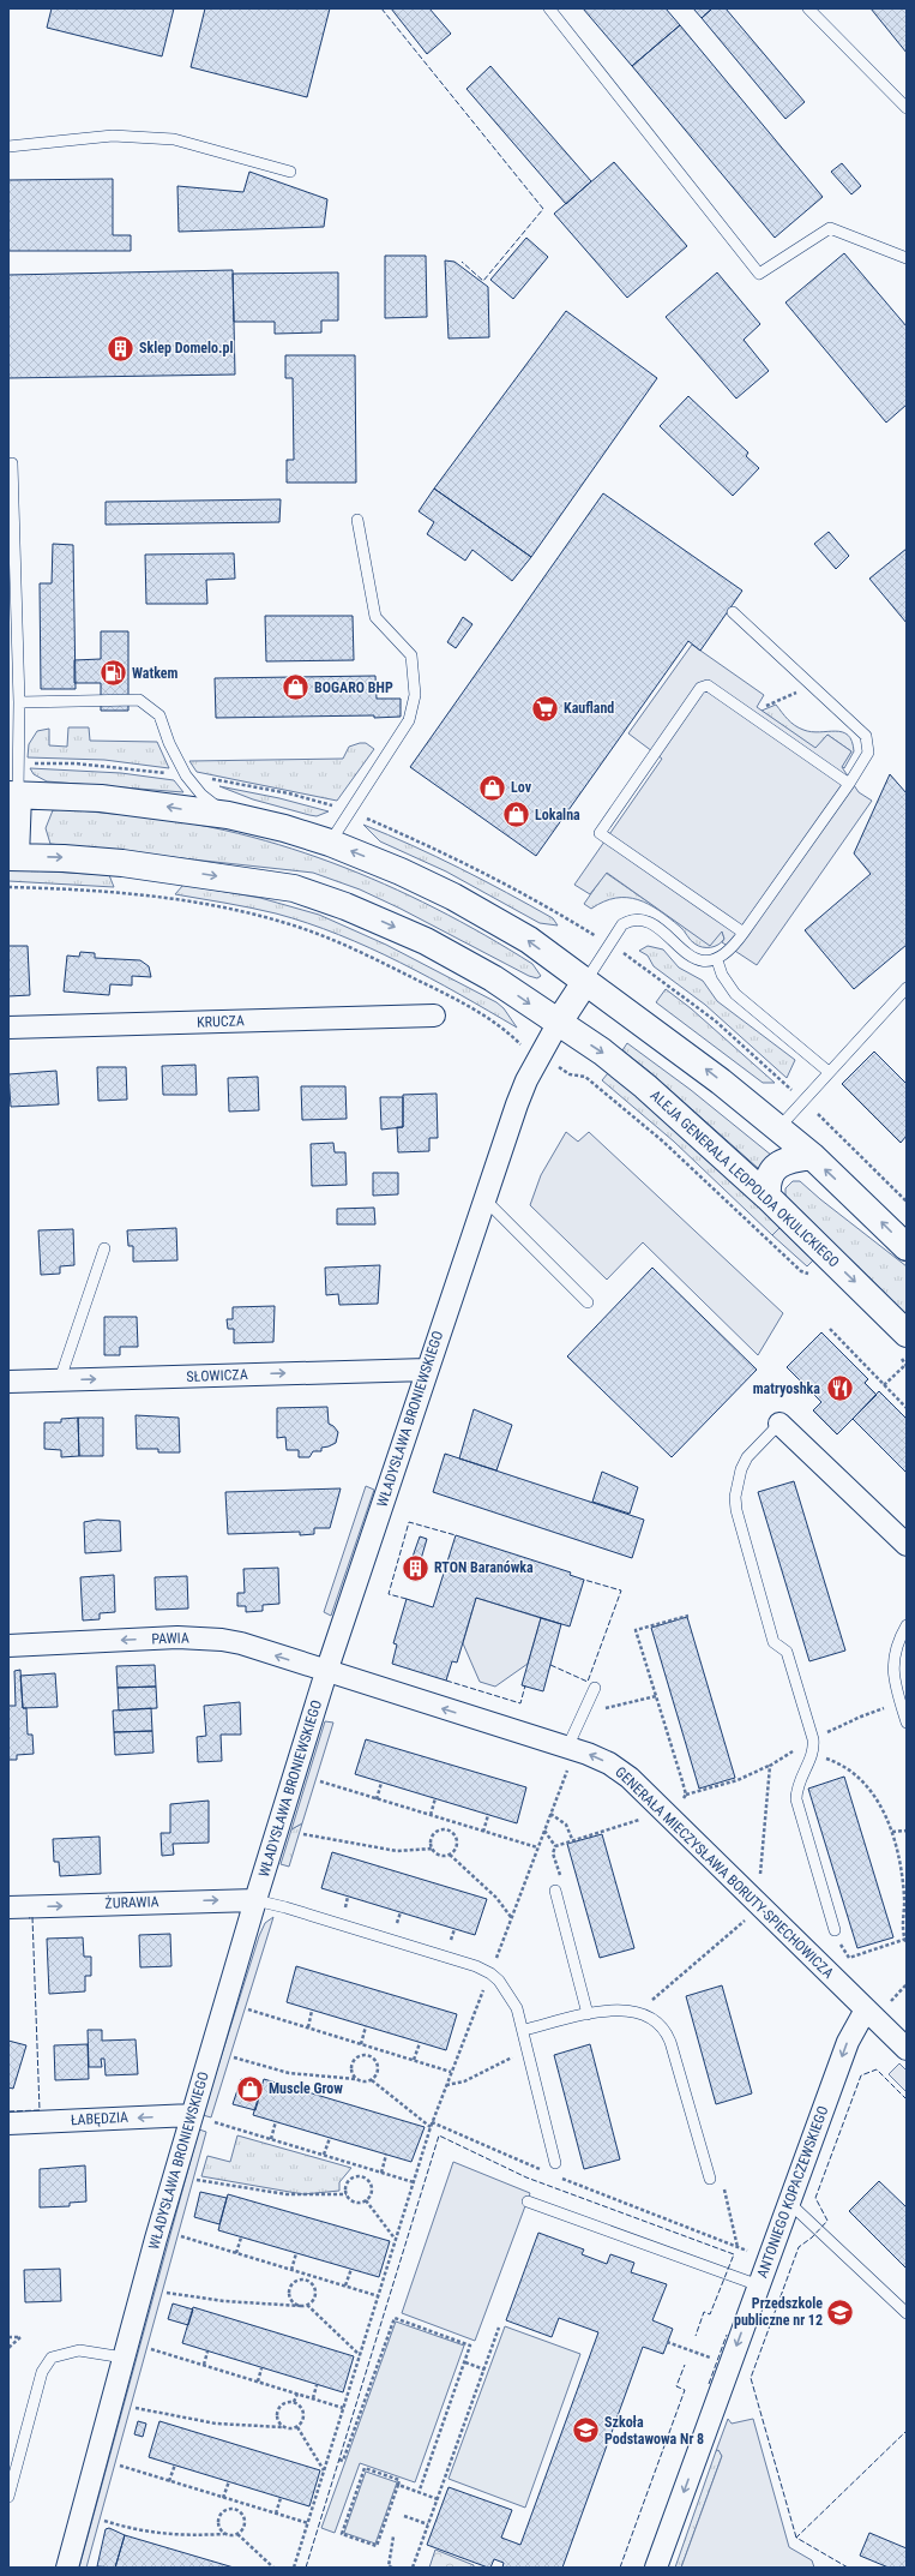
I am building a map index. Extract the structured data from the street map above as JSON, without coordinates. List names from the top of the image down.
{
  "streets": {
    "main road": ["ALEJA GENERAŁA LEOPOLDA OKULICKIEGO"],
    "street": [
      "KRUCZA",
      "SŁOWICZA",
      "WŁADYSŁAWA BRONIEWSKIEGO",
      "PAWIA",
      "GENERAŁA MIECZYSŁAWA BORUTY-SPIECHOWICZA",
      "ŻURAWIA",
      "ŁABĘDZIA",
      "ANTONIEGO KOPACZEWSKIEGO"
    ]
  },
  "crossings": [
    ["ALEJA GENERAŁA LEOPOLDA OKULICKIEGO", "WŁADYSŁAWA BRONIEWSKIEGO"],
    ["SŁOWICZA", "WŁADYSŁAWA BRONIEWSKIEGO"],
    ["WŁADYSŁAWA BRONIEWSKIEGO", "PAWIA"],
    ["WŁADYSŁAWA BRONIEWSKIEGO", "GENERAŁA MIECZYSŁAWA BORUTY-SPIECHOWICZA"],
    ["WŁADYSŁAWA BRONIEWSKIEGO", "ŻURAWIA"],
    ["WŁADYSŁAWA BRONIEWSKIEGO", "ŁABĘDZIA"],
    ["PAWIA", "GENERAŁA MIECZYSŁAWA BORUTY-SPIECHOWICZA"],
    ["GENERAŁA MIECZYSŁAWA BORUTY-SPIECHOWICZA", "ANTONIEGO KOPACZEWSKIEGO"]
  ],
  "one_way": [
    "SŁOWICZA",
    "PAWIA",
    "GENERAŁA MIECZYSŁAWA BORUTY-SPIECHOWICZA",
    "ŻURAWIA",
    "ŁABĘDZIA",
    "ANTONIEGO KOPACZEWSKIEGO"
  ],
  "places": {
    "building": ["Sklep Domelo.pl", "RTON Baranówka"],
    "fuel station": ["Watkem"],
    "shop": [
      "BOGARO BHP",
      "Lov",
      "Lokalna",
      "Muscle Grow"
    ],
    "supermarket": ["Kaufland"],
    "restaurant": ["matryoshka"],
    "school or university": ["Przedszkole publiczne nr 12", "Szkoła Podstawowa Nr 8"]
  }
}
